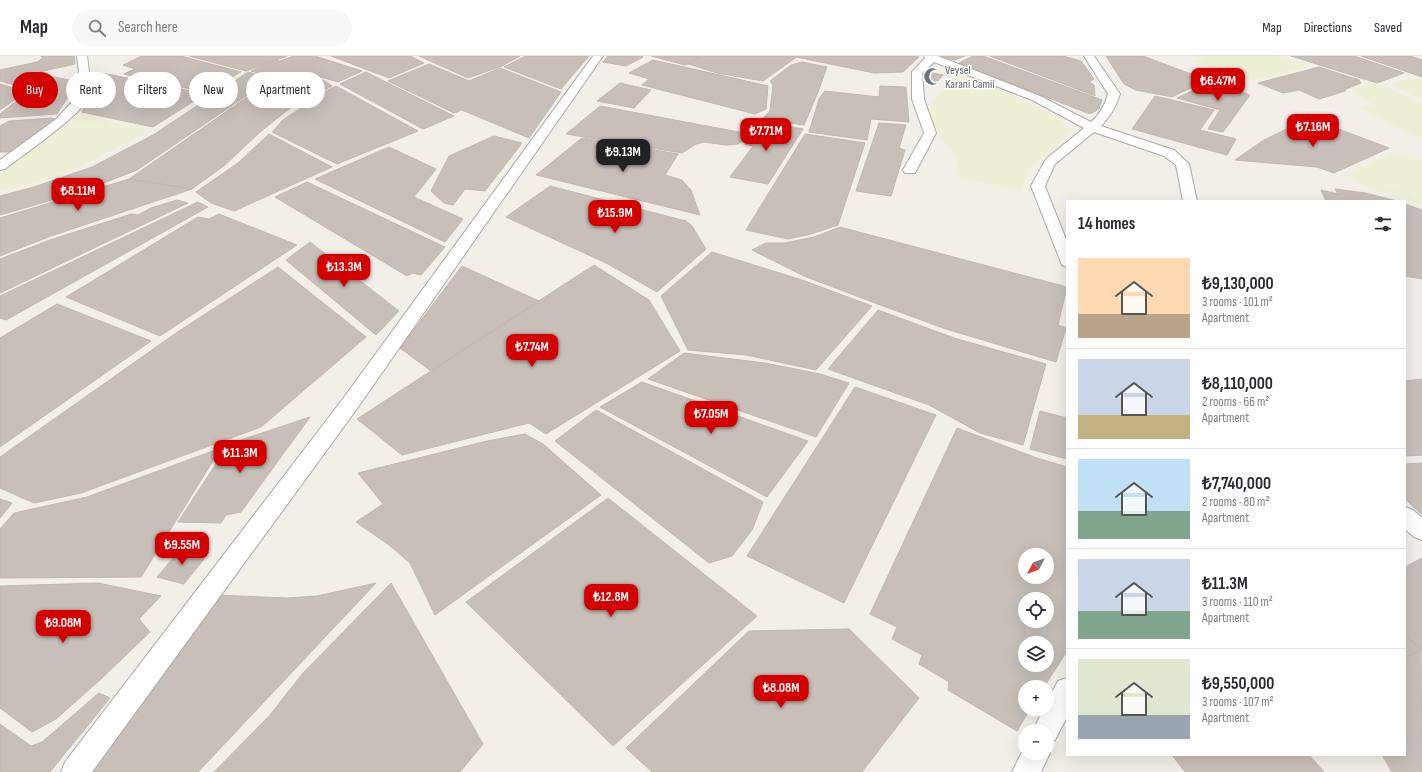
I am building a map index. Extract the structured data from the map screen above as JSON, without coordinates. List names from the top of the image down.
{
  "places": {
    "mosque": ["Veysel Karani Camii"]
  },
  "north": "bottom left",
  "page": {
    "header": "Map",
    "search": "Search here",
    "nav": ["Map", "Directions", "Saved"],
    "price": [
      "₺6.47M",
      "₺7.16M",
      "₺7.71M",
      "₺9.13M",
      "₺8.11M",
      "₺15.9M",
      "₺13.3M",
      "₺7.74M",
      "₺7.05M",
      "₺11.3M",
      "₺9.55M",
      "₺12.8M",
      "₺9.08M",
      "₺8.08M"
    ],
    "chip": [
      "Buy",
      "Rent",
      "Filters",
      "New",
      "Apartment"
    ],
    "heading": "14 homes",
    "list": [
      {
        "name": "₺9,130,000",
        "note": "3 rooms · 101 m² · Apartment"
      },
      {
        "name": "₺8,110,000",
        "note": "2 rooms · 66 m² · Apartment"
      },
      {
        "name": "₺7,740,000",
        "note": "2 rooms · 80 m² · Apartment"
      },
      {
        "name": "₺11.3M",
        "note": "3 rooms · 110 m² · Apartment"
      },
      {
        "name": "₺9,550,000",
        "note": "3 rooms · 107 m² · Apartment"
      }
    ],
    "map_buttons": ["+", "−"]
  }
}
